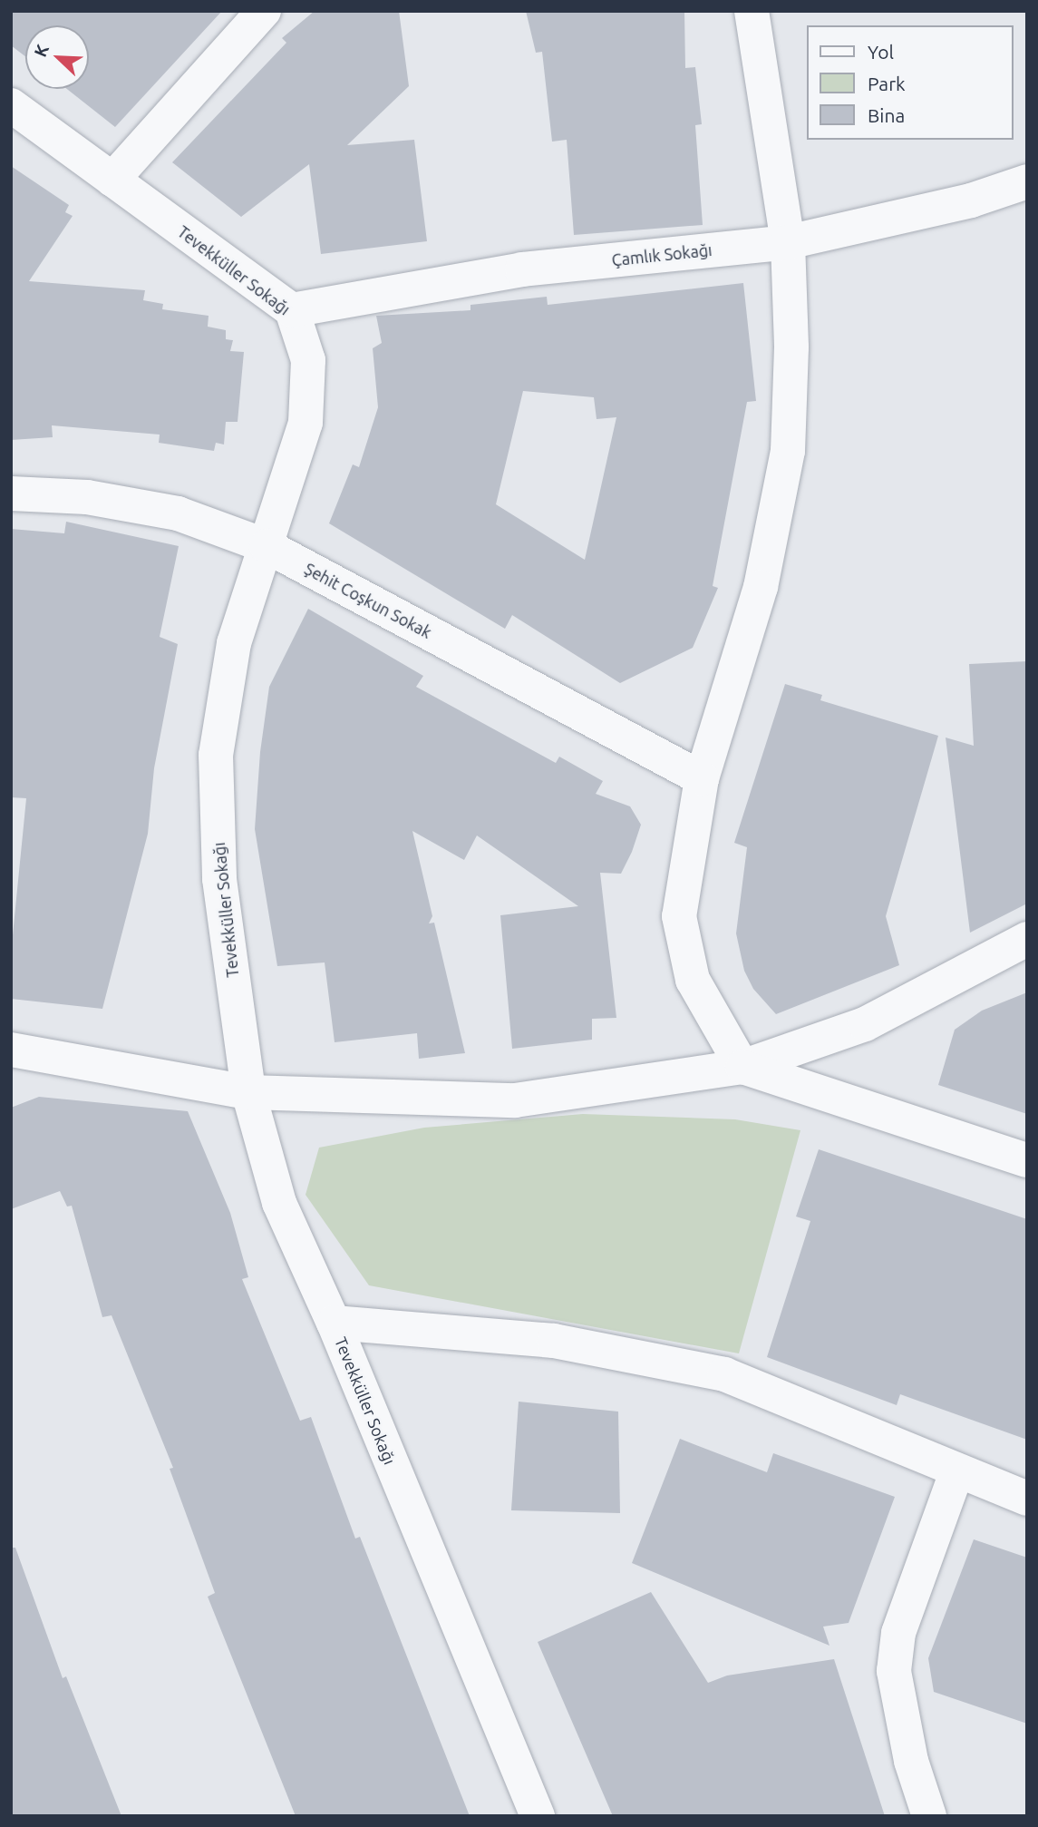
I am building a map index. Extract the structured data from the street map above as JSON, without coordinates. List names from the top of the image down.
{
  "streets": {
    "street": ["Çamlık Sokağı", "Tevekküller Sokağı", "Şehit Coşkun Sokak"]
  },
  "crossings": [
    ["Çamlık Sokağı", "Tevekküller Sokağı"],
    ["Tevekküller Sokağı", "Şehit Coşkun Sokak"]
  ],
  "legend": ["Yol", "Park", "Bina"],
  "north": "top left"
}
